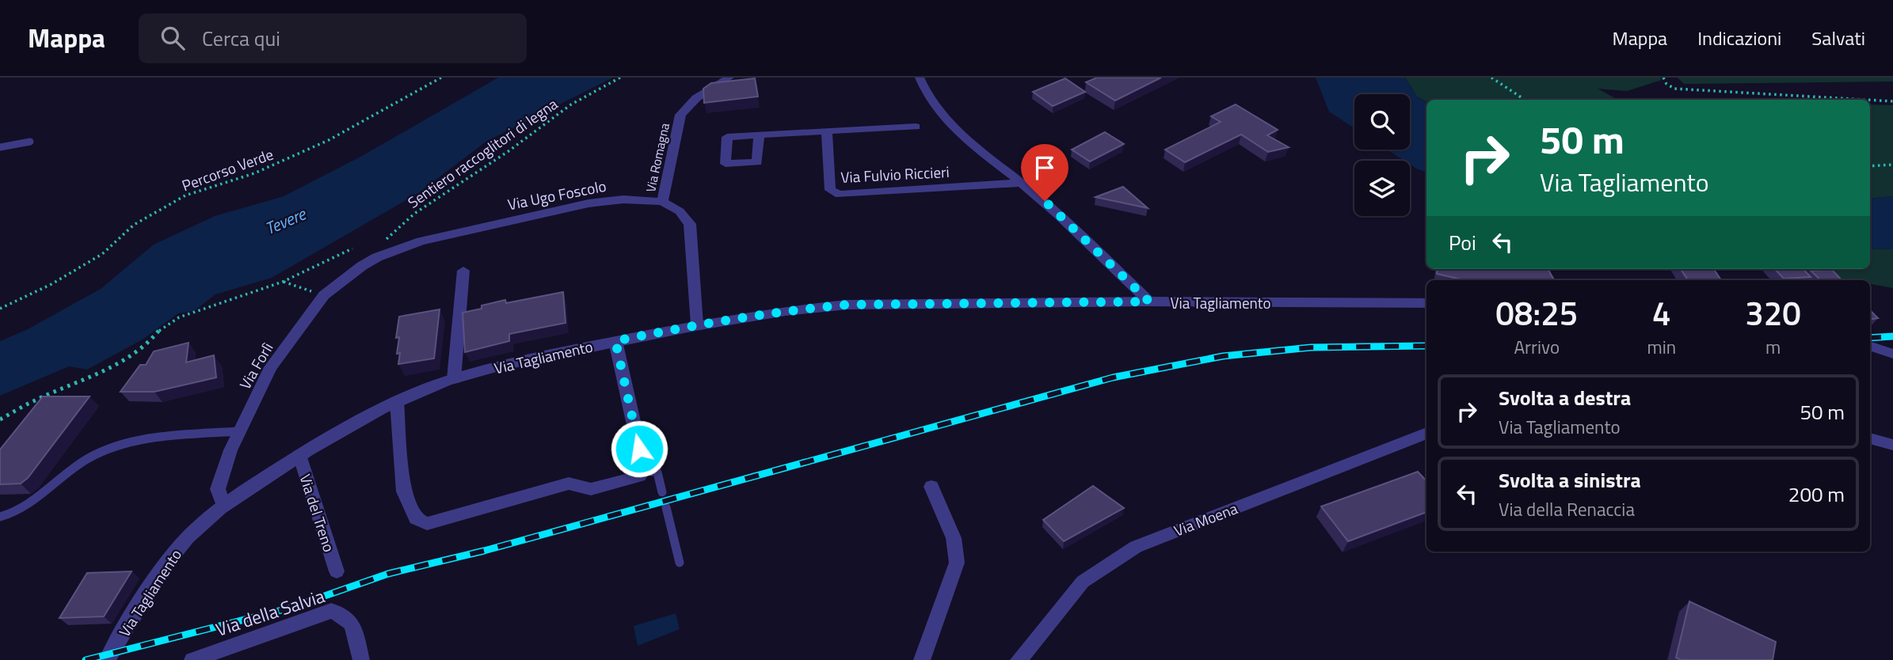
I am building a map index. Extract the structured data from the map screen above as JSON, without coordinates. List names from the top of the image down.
{
  "streets": {
    "street": [
      "Via Romagna",
      "Via Fulvio Riccieri",
      "Via Ugo Foscolo",
      "Via Tagliamento",
      "Via Forlì",
      "Via del Treno",
      "Via Moena",
      "Via della Salvia"
    ],
    "path": ["Sentiero raccoglitori di legna", "Percorso Verde"]
  },
  "crossings": [
    ["Via Romagna", "Via Ugo Foscolo"],
    ["Via Ugo Foscolo", "Via Forlì"],
    ["Via Tagliamento", "Via Forlì"],
    ["Via Tagliamento", "Via del Treno"]
  ],
  "water": ["Tevere"],
  "page": {
    "header": "Mappa",
    "search": "Cerca qui",
    "nav": ["Mappa", "Indicazioni", "Salvati"],
    "turn": ["50 m", "Via Tagliamento"],
    "then": "Poi",
    "eta": [
      "08:25",
      "Arrivo",
      "4",
      "min",
      "320",
      "m"
    ],
    "list": [
      {
        "name": "Svolta a destra",
        "note": "Via Tagliamento",
        "value": "50 m"
      },
      {
        "name": "Svolta a sinistra",
        "note": "Via della Renaccia",
        "value": "200 m"
      }
    ]
  }
}
